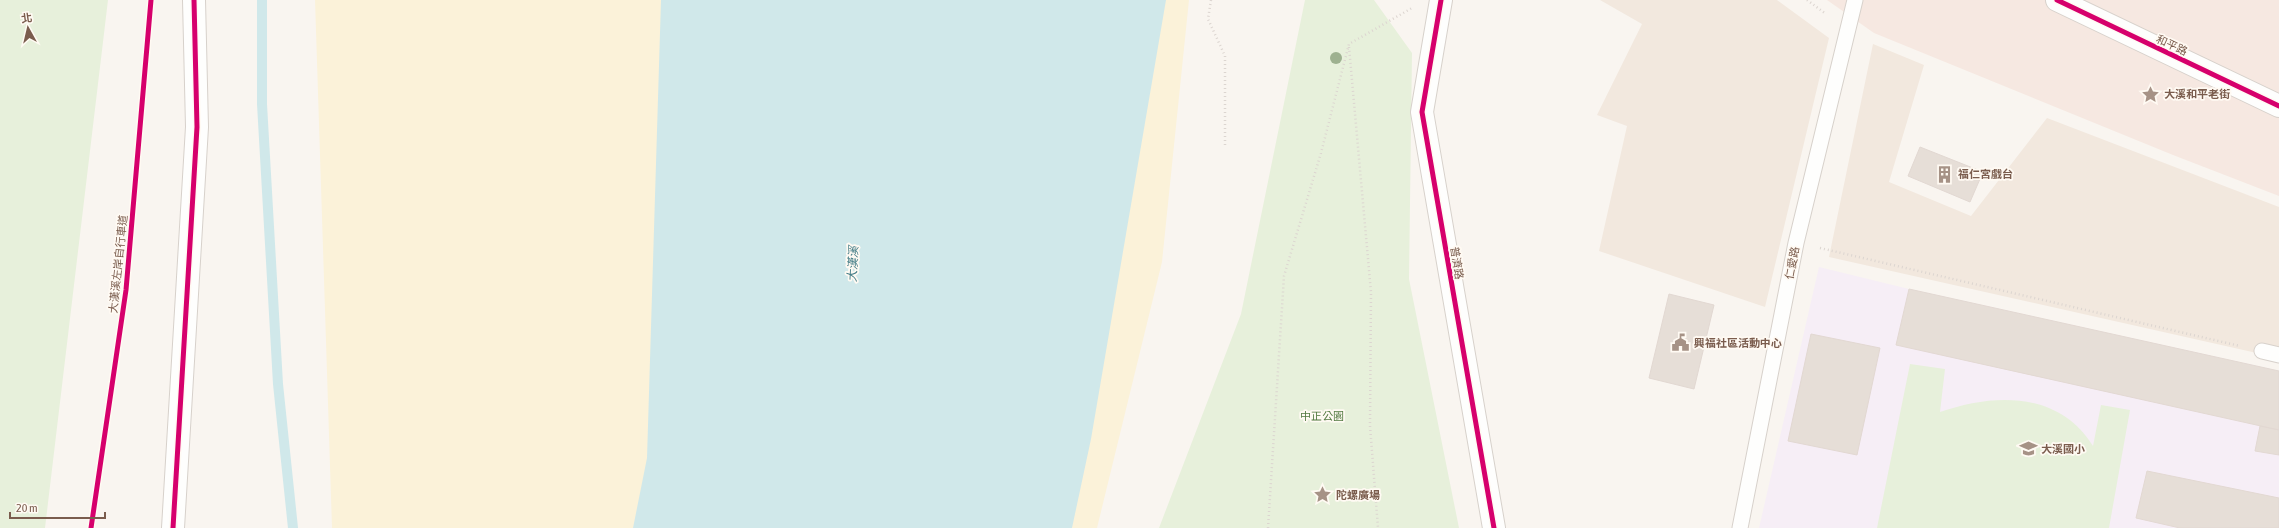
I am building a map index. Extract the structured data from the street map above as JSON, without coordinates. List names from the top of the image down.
{
  "streets": {
    "street": ["和平路", "普濟路"],
    "lane": ["仁愛路"],
    "cycle path": ["大漢溪左岸自行車道"]
  },
  "water": ["大漢溪"],
  "parks": ["中正公園"],
  "places": {
    "place": ["大溪和平老街", "陀螺廣場"],
    "building": ["福仁宮戲台"],
    "public building": ["興福社區活動中心"],
    "school or university": ["大溪國小"]
  },
  "scale_bar": "20 m",
  "north": "top"
}
